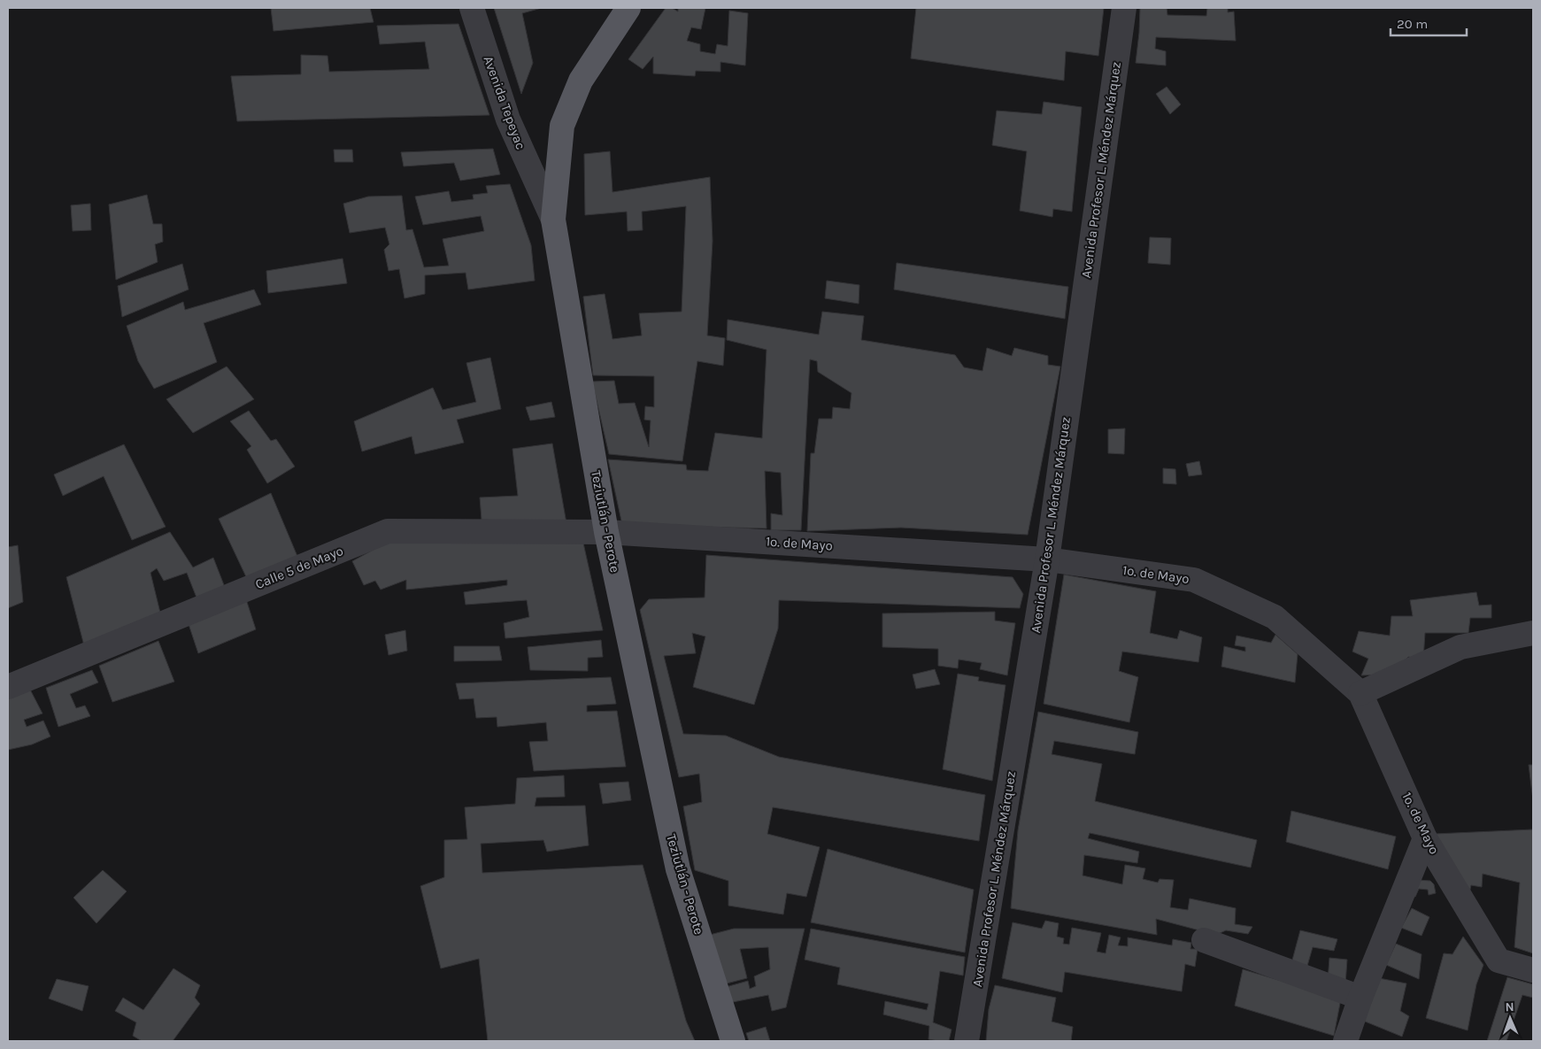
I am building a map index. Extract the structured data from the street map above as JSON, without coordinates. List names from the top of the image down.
{
  "streets": {
    "main road": ["Teziutlán - Perote"],
    "street": [
      "Avenida Tepeyac",
      "Avenida Profesor L. Méndez Márquez",
      "1o. de Mayo",
      "Calle 5 de Mayo"
    ]
  },
  "crossings": [
    ["Avenida Tepeyac", "Teziutlán - Perote"],
    ["Avenida Profesor L. Méndez Márquez", "1o. de Mayo"],
    ["Teziutlán - Perote", "1o. de Mayo"],
    ["Teziutlán - Perote", "Calle 5 de Mayo"],
    ["1o. de Mayo", "Calle 5 de Mayo"]
  ],
  "scale_bar": "20 m",
  "north": "top"
}
